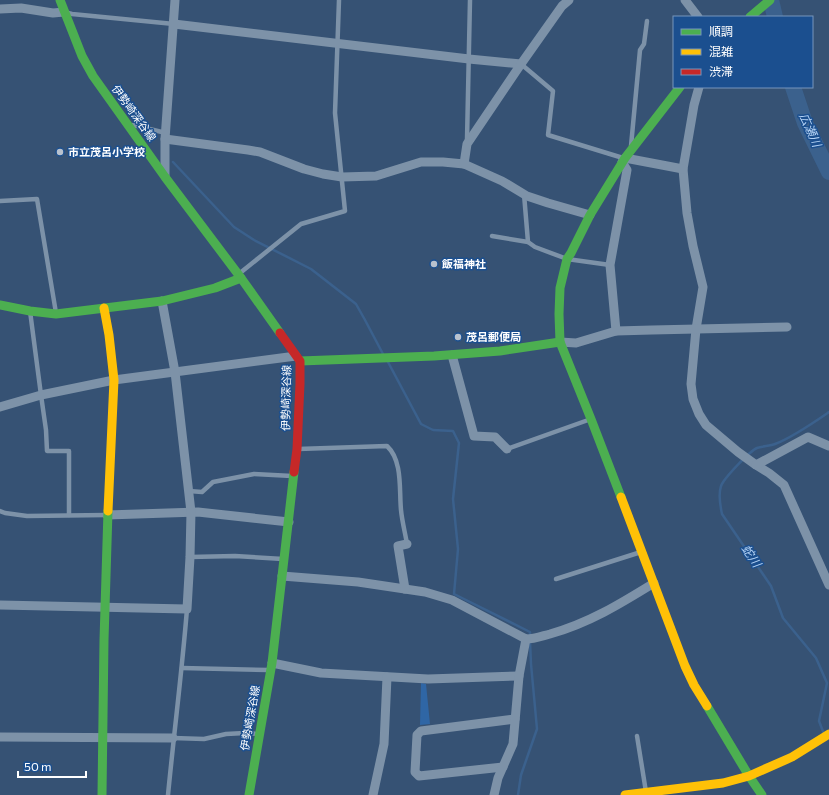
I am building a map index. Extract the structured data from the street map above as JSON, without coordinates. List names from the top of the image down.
{
  "streets": {
    "street": ["伊勢崎深谷線"]
  },
  "water": ["広瀬川", "蛇川"],
  "places": ["市立茂呂小学校", "飯福神社", "茂呂郵便局"],
  "legend": ["順調", "混雑", "渋滞"],
  "scale_bar": "50 m"
}
